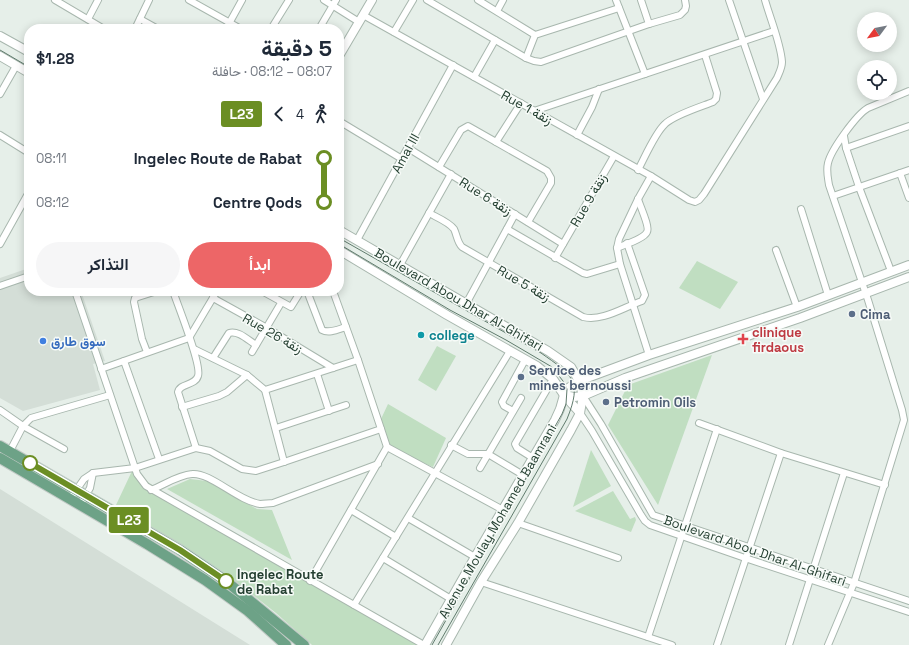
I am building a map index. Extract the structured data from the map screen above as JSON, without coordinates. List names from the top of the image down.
{
  "streets": {
    "street": [
      "Rue 1 زنقة",
      "Amal III",
      "Rue 6 زنقة",
      "Rue 9 زنقة",
      "Rue 5 زنقة",
      "Boulevard Abou Dhar Al-Ghifari",
      "Rue 26 زنقة",
      "Avenue Moulay Mohamed Baamrani"
    ]
  },
  "crossings": [
    ["Rue 1 زنقة", "Amal III"],
    ["Rue 1 زنقة", "Rue 9 زنقة"],
    ["Amal III", "Rue 6 زنقة"],
    ["Amal III", "Boulevard Abou Dhar Al-Ghifari"],
    ["Rue 6 زنقة", "Rue 9 زنقة"],
    ["Boulevard Abou Dhar Al-Ghifari", "Avenue Moulay Mohamed Baamrani"]
  ],
  "places": {
    "other": [
      "Cima",
      "college",
      "سوق طارق",
      "Service des mines bernoussi",
      "Petromin Oils",
      "Ingelec Route de Rabat"
    ],
    "health": ["clinique firdaous"]
  },
  "lines": ["bus line L23"],
  "north": "bottom left",
  "page": {
    "on_map": "L23",
    "heading": ["5 دقيقة", "08:07 – 08:12 · حافلة", "$1.28"],
    "legs": ["4", "L23"],
    "list": [
      {
        "name": "Ingelec Route de Rabat",
        "value": "08:11"
      },
      {
        "name": "Centre Qods",
        "value": "08:12"
      }
    ],
    "buttons": ["ابدأ", "التذاكر"]
  }
}
